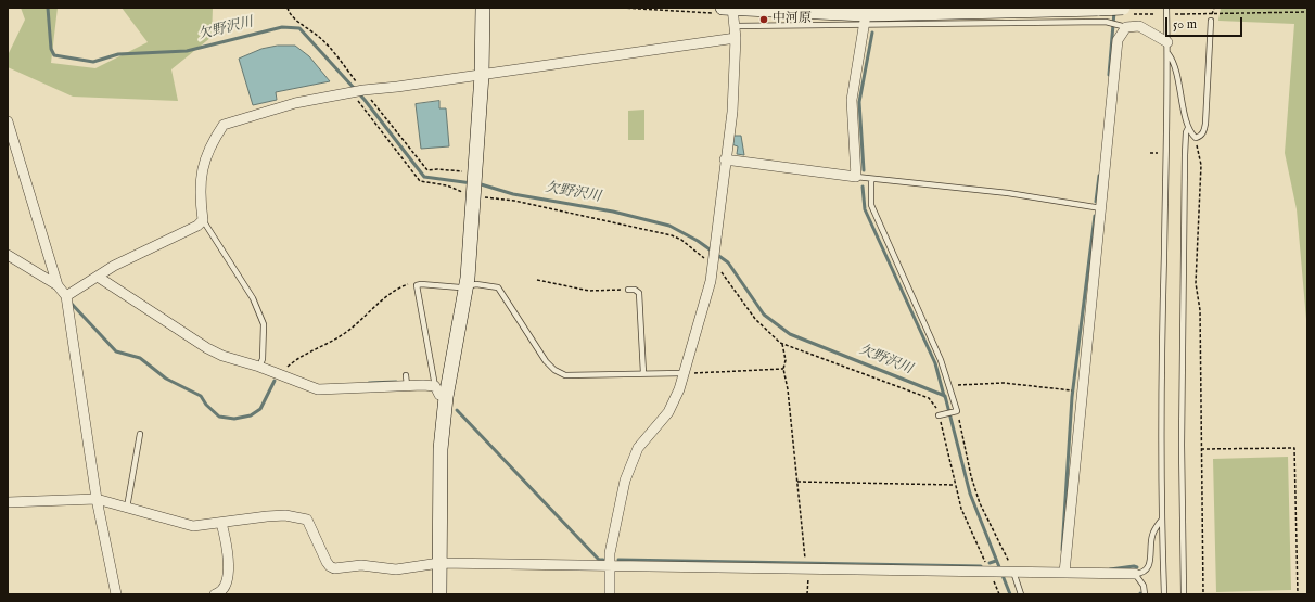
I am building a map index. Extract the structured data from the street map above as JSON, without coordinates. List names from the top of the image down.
{
  "water": ["欠野沢川"],
  "places": ["中河原"],
  "scale_bar": "50 m"
}
